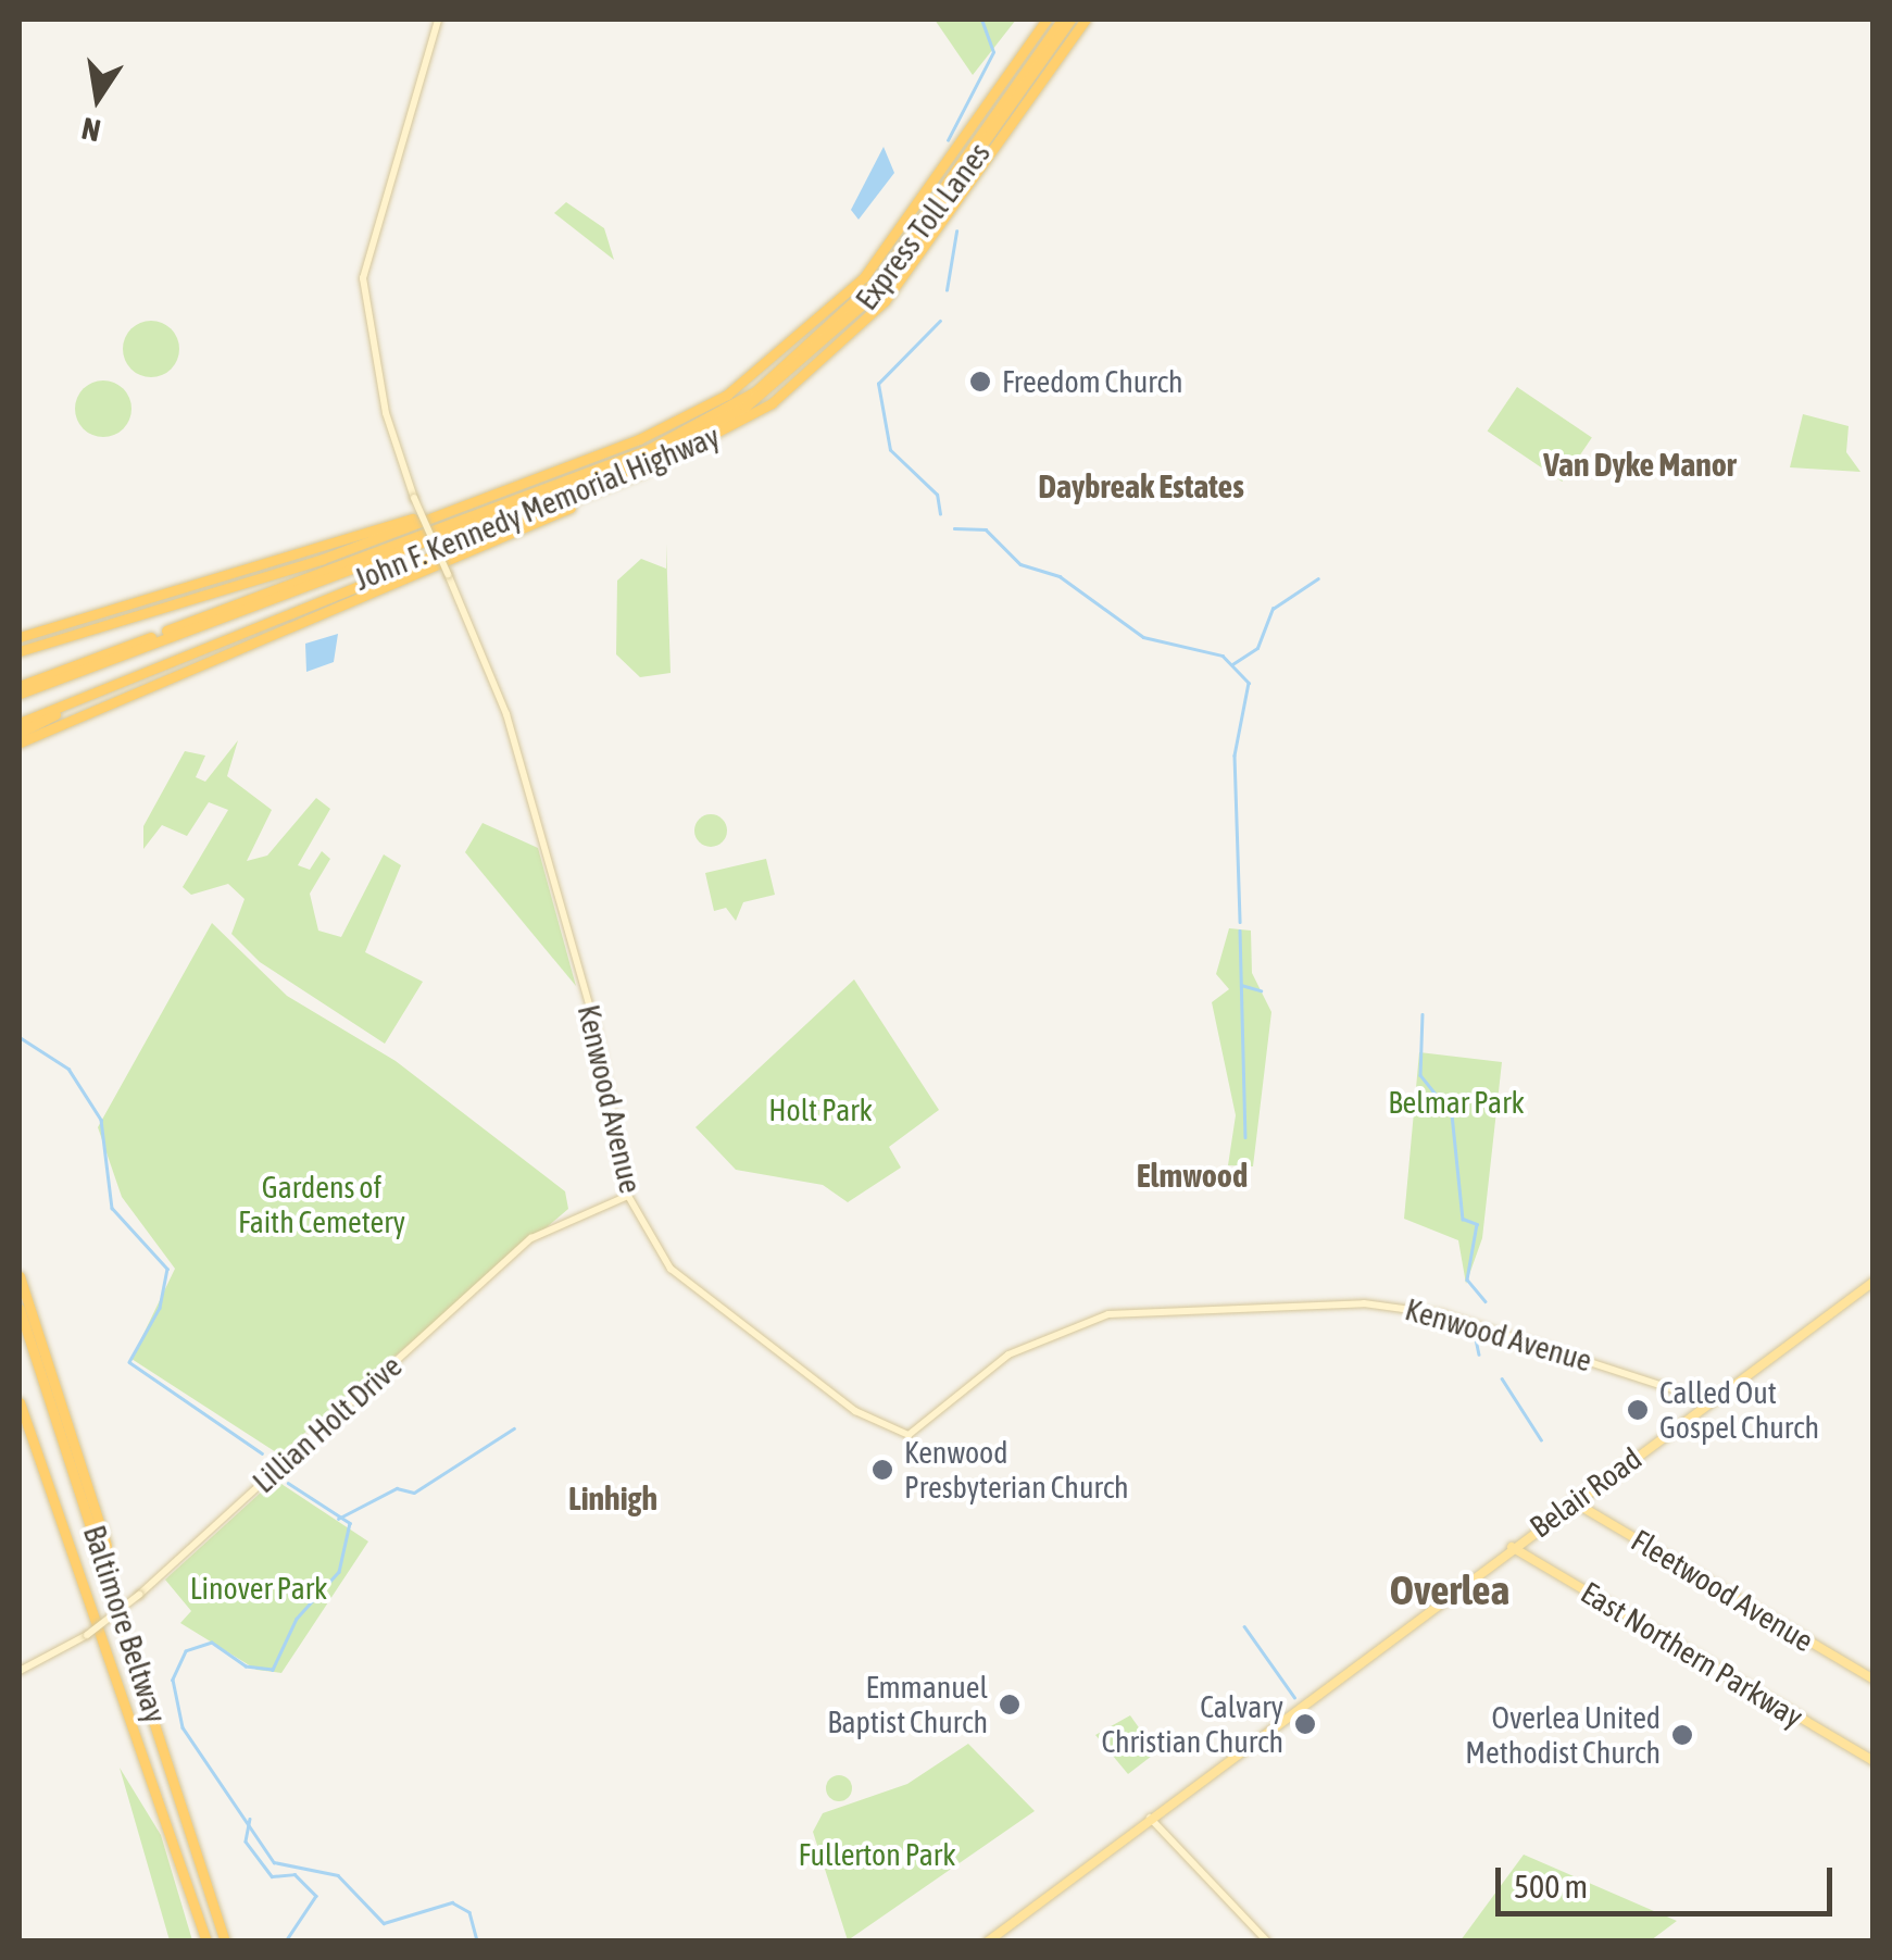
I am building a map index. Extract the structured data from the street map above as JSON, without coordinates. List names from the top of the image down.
{
  "streets": {
    "highway": ["Express Toll Lanes", "John F. Kennedy Memorial Highway", "Baltimore Beltway"],
    "main road": [
      "Kenwood Avenue",
      "Lillian Holt Drive",
      "Belair Road",
      "Fleetwood Avenue",
      "East Northern Parkway"
    ]
  },
  "crossings": [
    ["Kenwood Avenue", "Lillian Holt Drive"],
    ["Kenwood Avenue", "Belair Road"],
    ["Belair Road", "Fleetwood Avenue"],
    ["Belair Road", "East Northern Parkway"]
  ],
  "districts": [
    "Van Dyke Manor",
    "Daybreak Estates",
    "Elmwood",
    "Linhigh",
    "Overlea"
  ],
  "parks": [
    "Belmar Park",
    "Holt Park",
    "Gardens of Faith Cemetery",
    "Linover Park",
    "Fullerton Park"
  ],
  "places": [
    "Freedom Church",
    "Called Out Gospel Church",
    "Kenwood Presbyterian Church",
    "Emmanuel Baptist Church",
    "Calvary Christian Church",
    "Overlea United Methodist Church"
  ],
  "scale_bar": "500 m",
  "north": "bottom"
}
